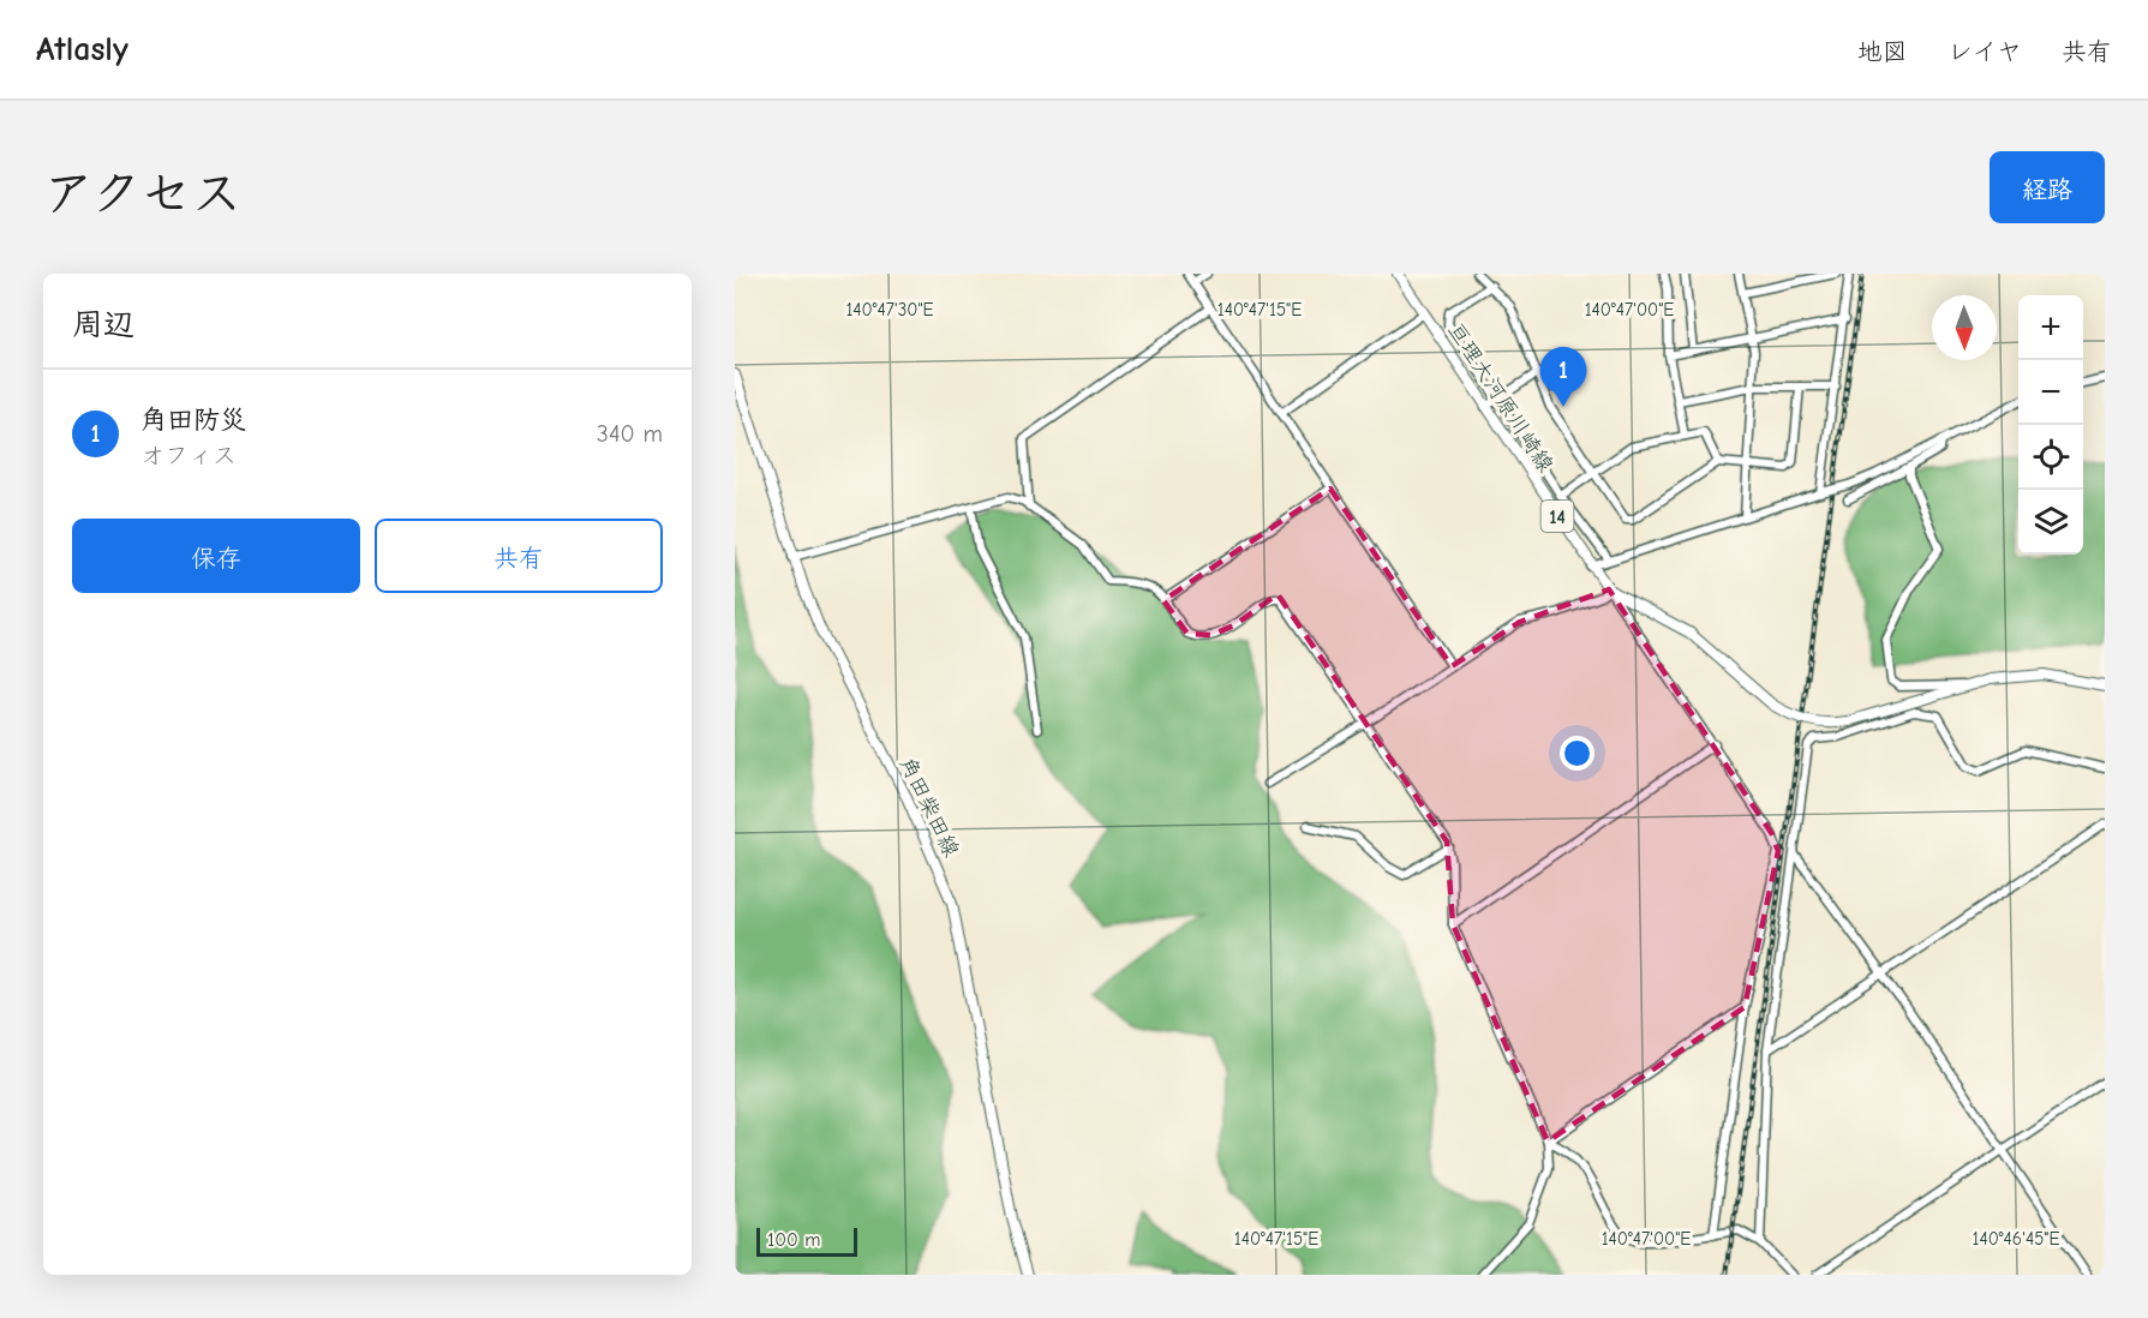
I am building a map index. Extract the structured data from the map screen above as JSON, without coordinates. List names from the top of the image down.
{
  "streets": {
    "main road": ["亘理大河原川崎線", "14", "角田柴田線"]
  },
  "scale_bar": "100 m",
  "north": "bottom",
  "page": {
    "header": "Atlasly",
    "nav": ["地図", "レイヤ", "共有"],
    "title": "アクセス",
    "buttons": [
      "経路",
      ["保存", "共有"]
    ],
    "heading": "周辺",
    "map_buttons": ["+", "−"],
    "pins": "1",
    "list": [
      {
        "mark": "1",
        "name": "角田防災",
        "note": "オフィス",
        "value": "340 m"
      }
    ],
    "scale": "100 m"
  },
  "coordinates": [
    "140°47'30\"E",
    "140°47'15\"E",
    "140°47'00\"E",
    "140°46'45\"E"
  ]
}
